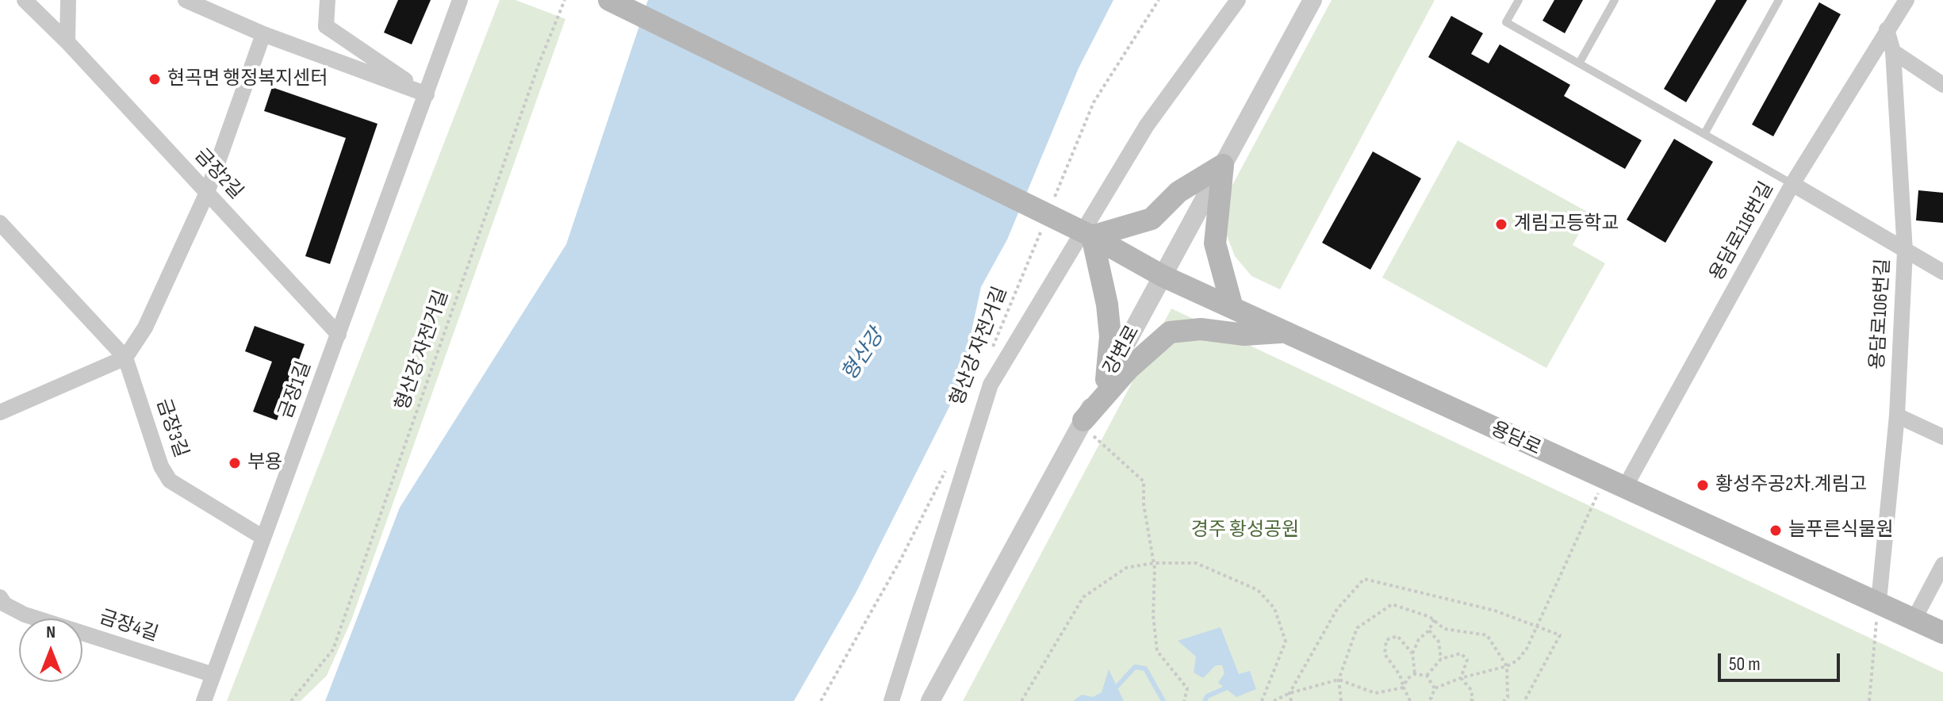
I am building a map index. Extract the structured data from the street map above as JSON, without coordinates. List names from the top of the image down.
{
  "streets": {
    "main road": ["용담로"],
    "street": [
      "금장2길",
      "용담로116번길",
      "용담로106번길",
      "강변로",
      "금장1길",
      "금장3길",
      "금장4길"
    ],
    "path": ["형산강 자전거길"]
  },
  "crossings": [
    ["금장2길", "금장1길"],
    ["용담로116번길", "용담로106번길"],
    ["용담로116번길", "용담로"],
    ["용담로106번길", "용담로"],
    ["강변로", "용담로"],
    ["금장1길", "금장3길"],
    ["금장1길", "금장4길"]
  ],
  "water": ["형산강"],
  "parks": ["경주 황성공원"],
  "places": [
    "현곡면 행정복지센터",
    "계림고등학교",
    "부용",
    "황성주공2차.계림고",
    "늘푸른식물원"
  ],
  "scale_bar": "50 m",
  "north": "top"
}
